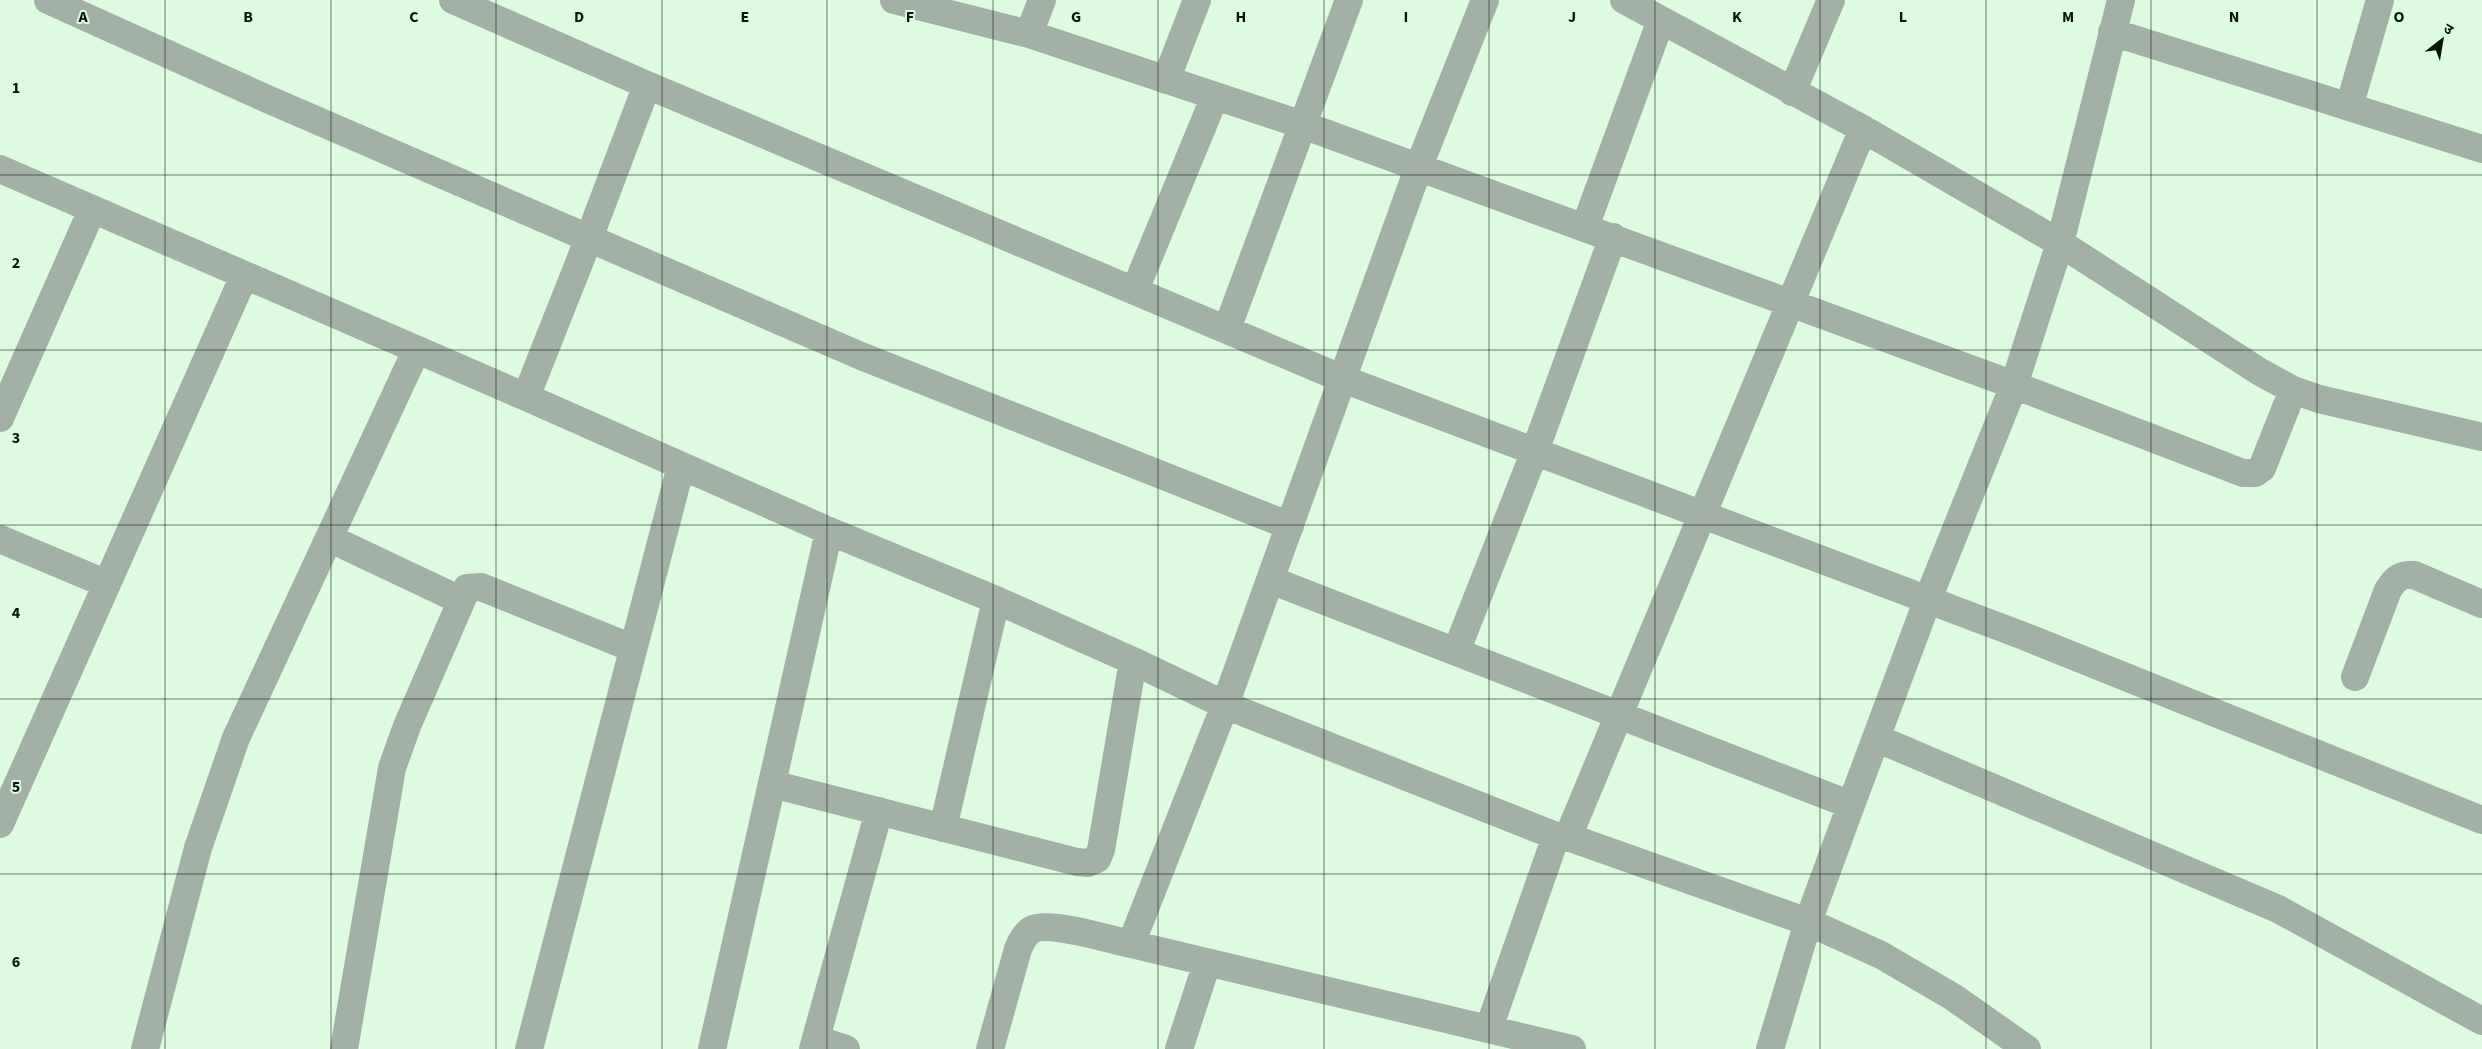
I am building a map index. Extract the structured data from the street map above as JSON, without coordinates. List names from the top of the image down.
{
  "north": "top right",
  "grid": {
    "columns": [
      "A",
      "B",
      "C",
      "D",
      "E",
      "F",
      "G",
      "H",
      "I",
      "J",
      "K",
      "L",
      "M",
      "N",
      "O"
    ],
    "rows": [
      "1",
      "2",
      "3",
      "4",
      "5",
      "6"
    ]
  }
}
